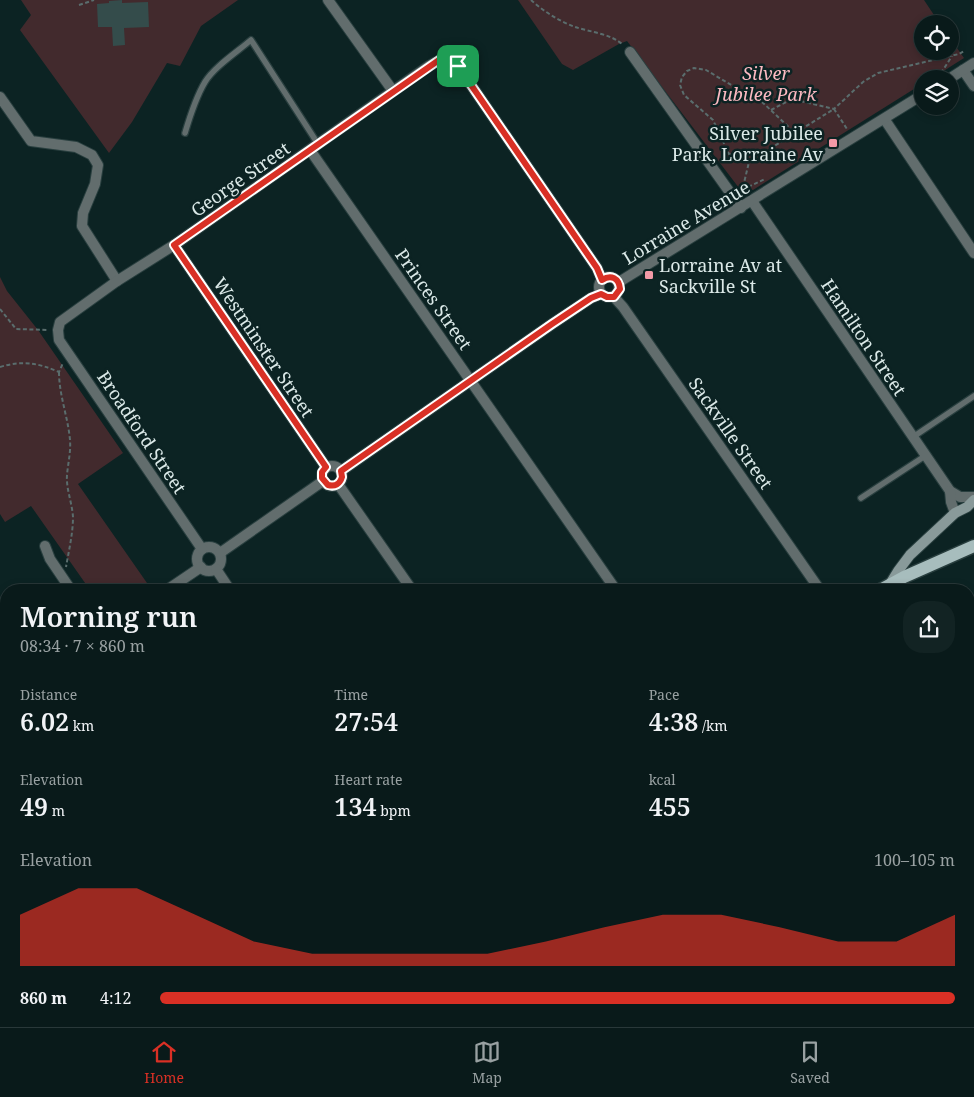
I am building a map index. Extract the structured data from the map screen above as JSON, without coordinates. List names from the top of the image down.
{
  "streets": {
    "street": [
      "George Street",
      "Lorraine Avenue",
      "Princes Street",
      "Hamilton Street",
      "Westminster Street",
      "Broadford Street",
      "Sackville Street"
    ]
  },
  "crossings": [
    ["George Street", "Lorraine Avenue"],
    ["George Street", "Princes Street"],
    ["George Street", "Westminster Street"],
    ["George Street", "Broadford Street"],
    ["George Street", "Sackville Street"],
    ["Lorraine Avenue", "Hamilton Street"],
    ["Lorraine Avenue", "Sackville Street"]
  ],
  "parks": ["Silver Jubilee Park"],
  "places": {
    "transit": ["Silver Jubilee Park, Lorraine Av", "Lorraine Av at Sackville St"]
  },
  "page": {
    "heading": ["Morning run", "08:34 · 7 × 860 m"],
    "stats": [
      ["Distance", "6.02 km"],
      ["Time", "27:54"],
      ["Pace", "4:38 /km"],
      ["Elevation", "49 m"],
      ["Heart rate", "134 bpm"],
      ["kcal", "455"]
    ],
    "chart": ["Elevation", "100–105 m"],
    "list": [
      {
        "name": "860 m",
        "note": "4:12"
      }
    ],
    "tabs": ["Home", "Map", "Saved"]
  }
}
